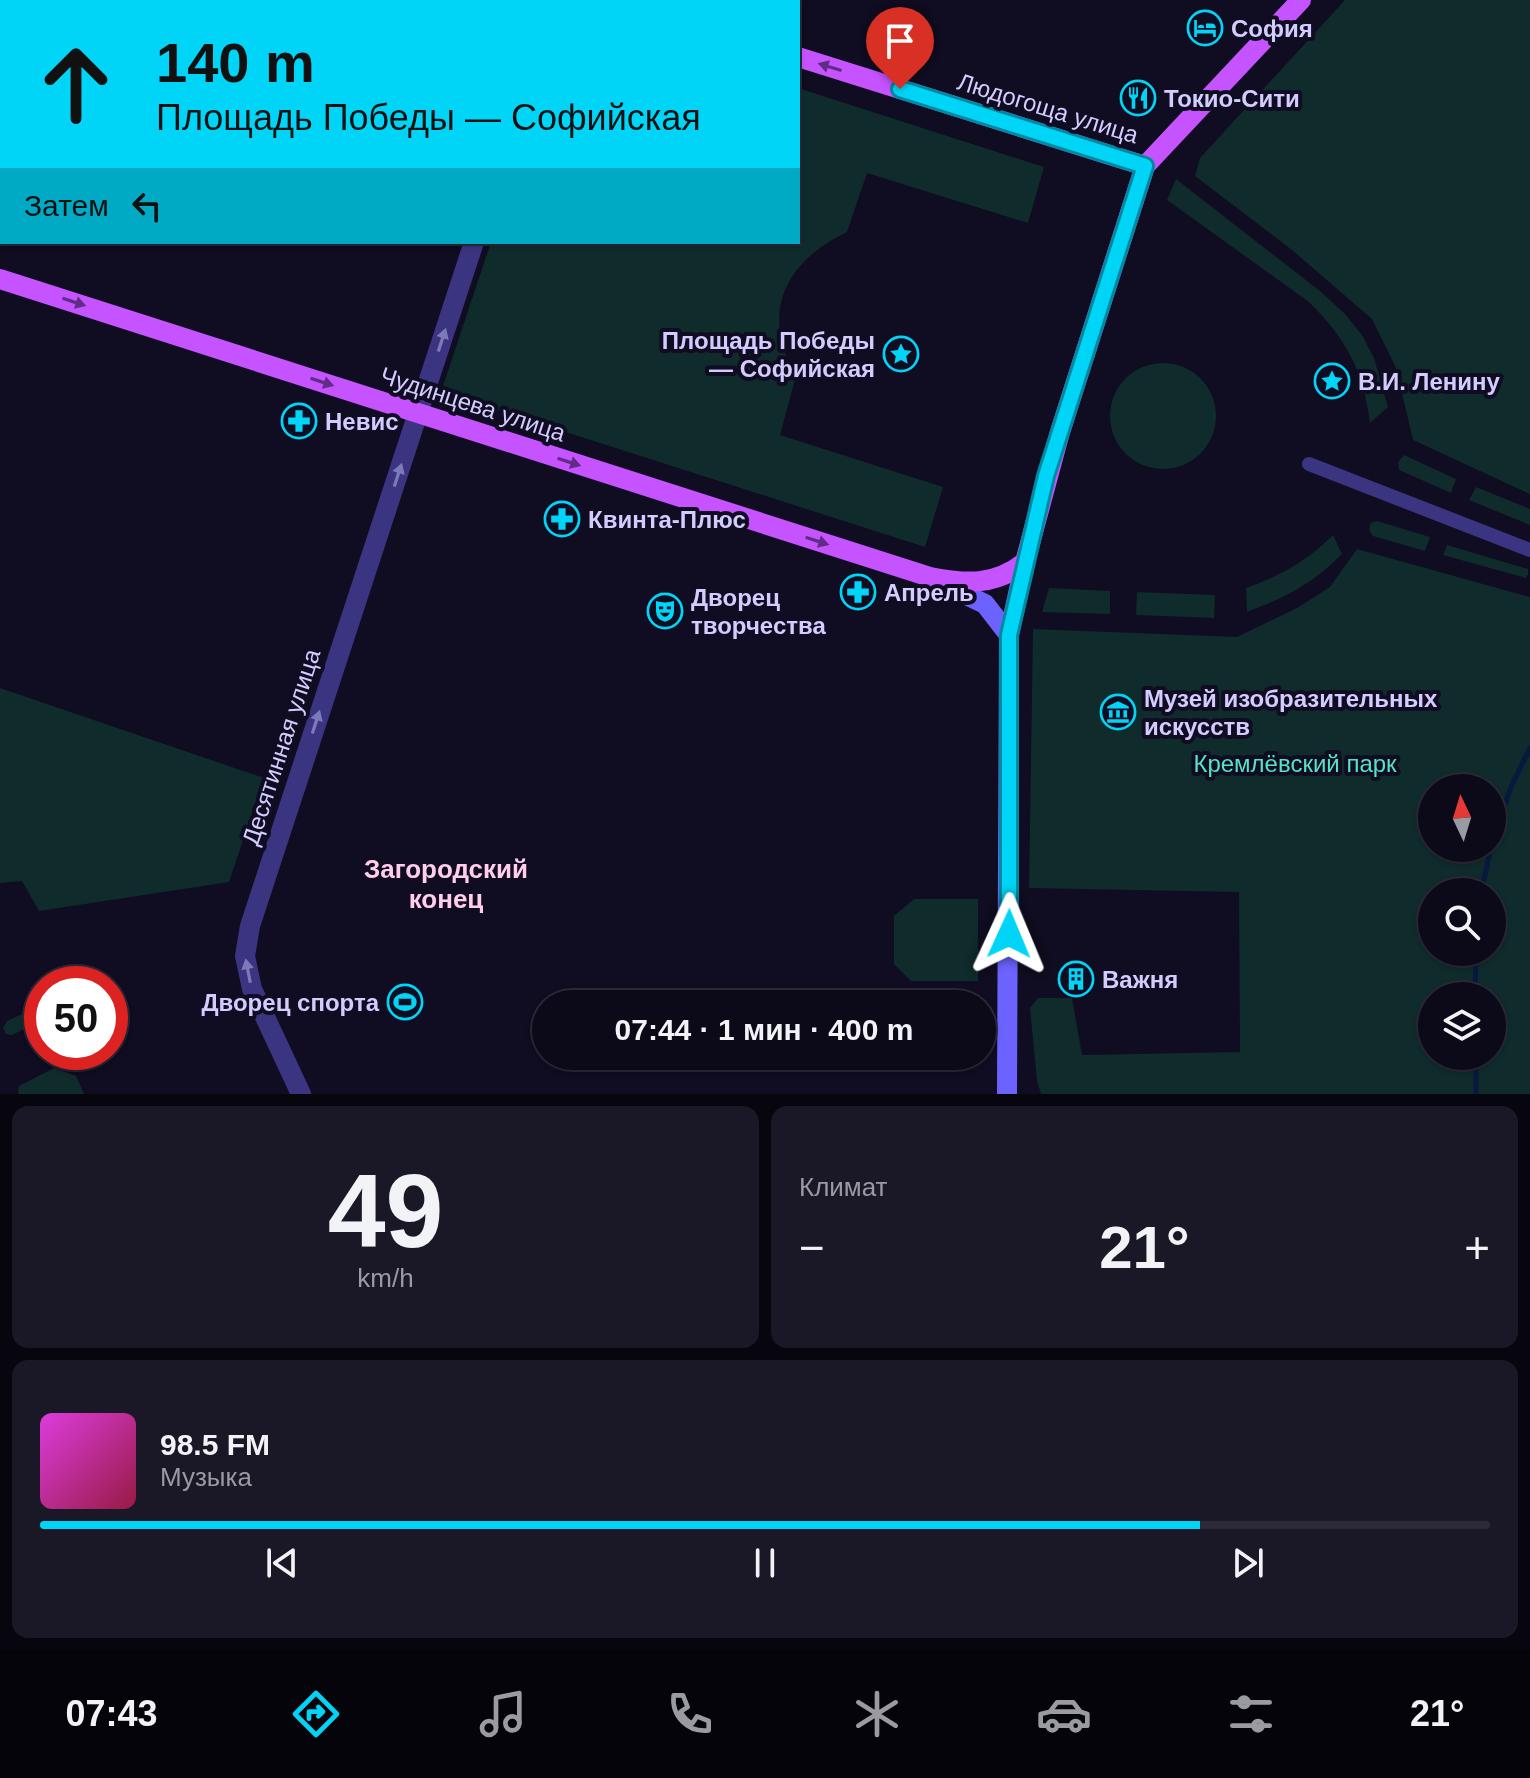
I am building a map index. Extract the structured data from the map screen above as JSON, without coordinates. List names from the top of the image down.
{
  "streets": {
    "main road": ["Людогоща улица", "Чудинцева улица"],
    "street": ["Десятинная улица"]
  },
  "crossings": [
    ["Чудинцева улица", "Десятинная улица"]
  ],
  "one_way": ["Людогоща улица", "Чудинцева улица", "Десятинная улица"],
  "districts": ["Загородский конец"],
  "parks": ["Кремлёвский парк"],
  "places": {
    "hotel": ["София"],
    "restaurant": ["Токио-Сити"],
    "place": ["Площадь Победы — Софийская", "В.И. Ленину"],
    "pharmacy": ["Невис", "Квинта-Плюс", "Апрель"],
    "theatre": ["Дворец творчества"],
    "museum": ["Музей изобразительных искусств"],
    "building": ["Важня"],
    "sports": ["Дворец спорта"]
  },
  "north": "top",
  "page": {
    "turn": ["140 m", "Площадь Победы — Софийская"],
    "then": "Затем",
    "limit": "50",
    "trip": "07:44 · 1 мин · 400 m",
    "tile": [
      ["49", "km/h"],
      "Климат"
    ],
    "heat": ["−", "21°", "+"],
    "song": ["98.5 FM", "Музыка"],
    "tabs": ["07:43", "21°"]
  }
}
